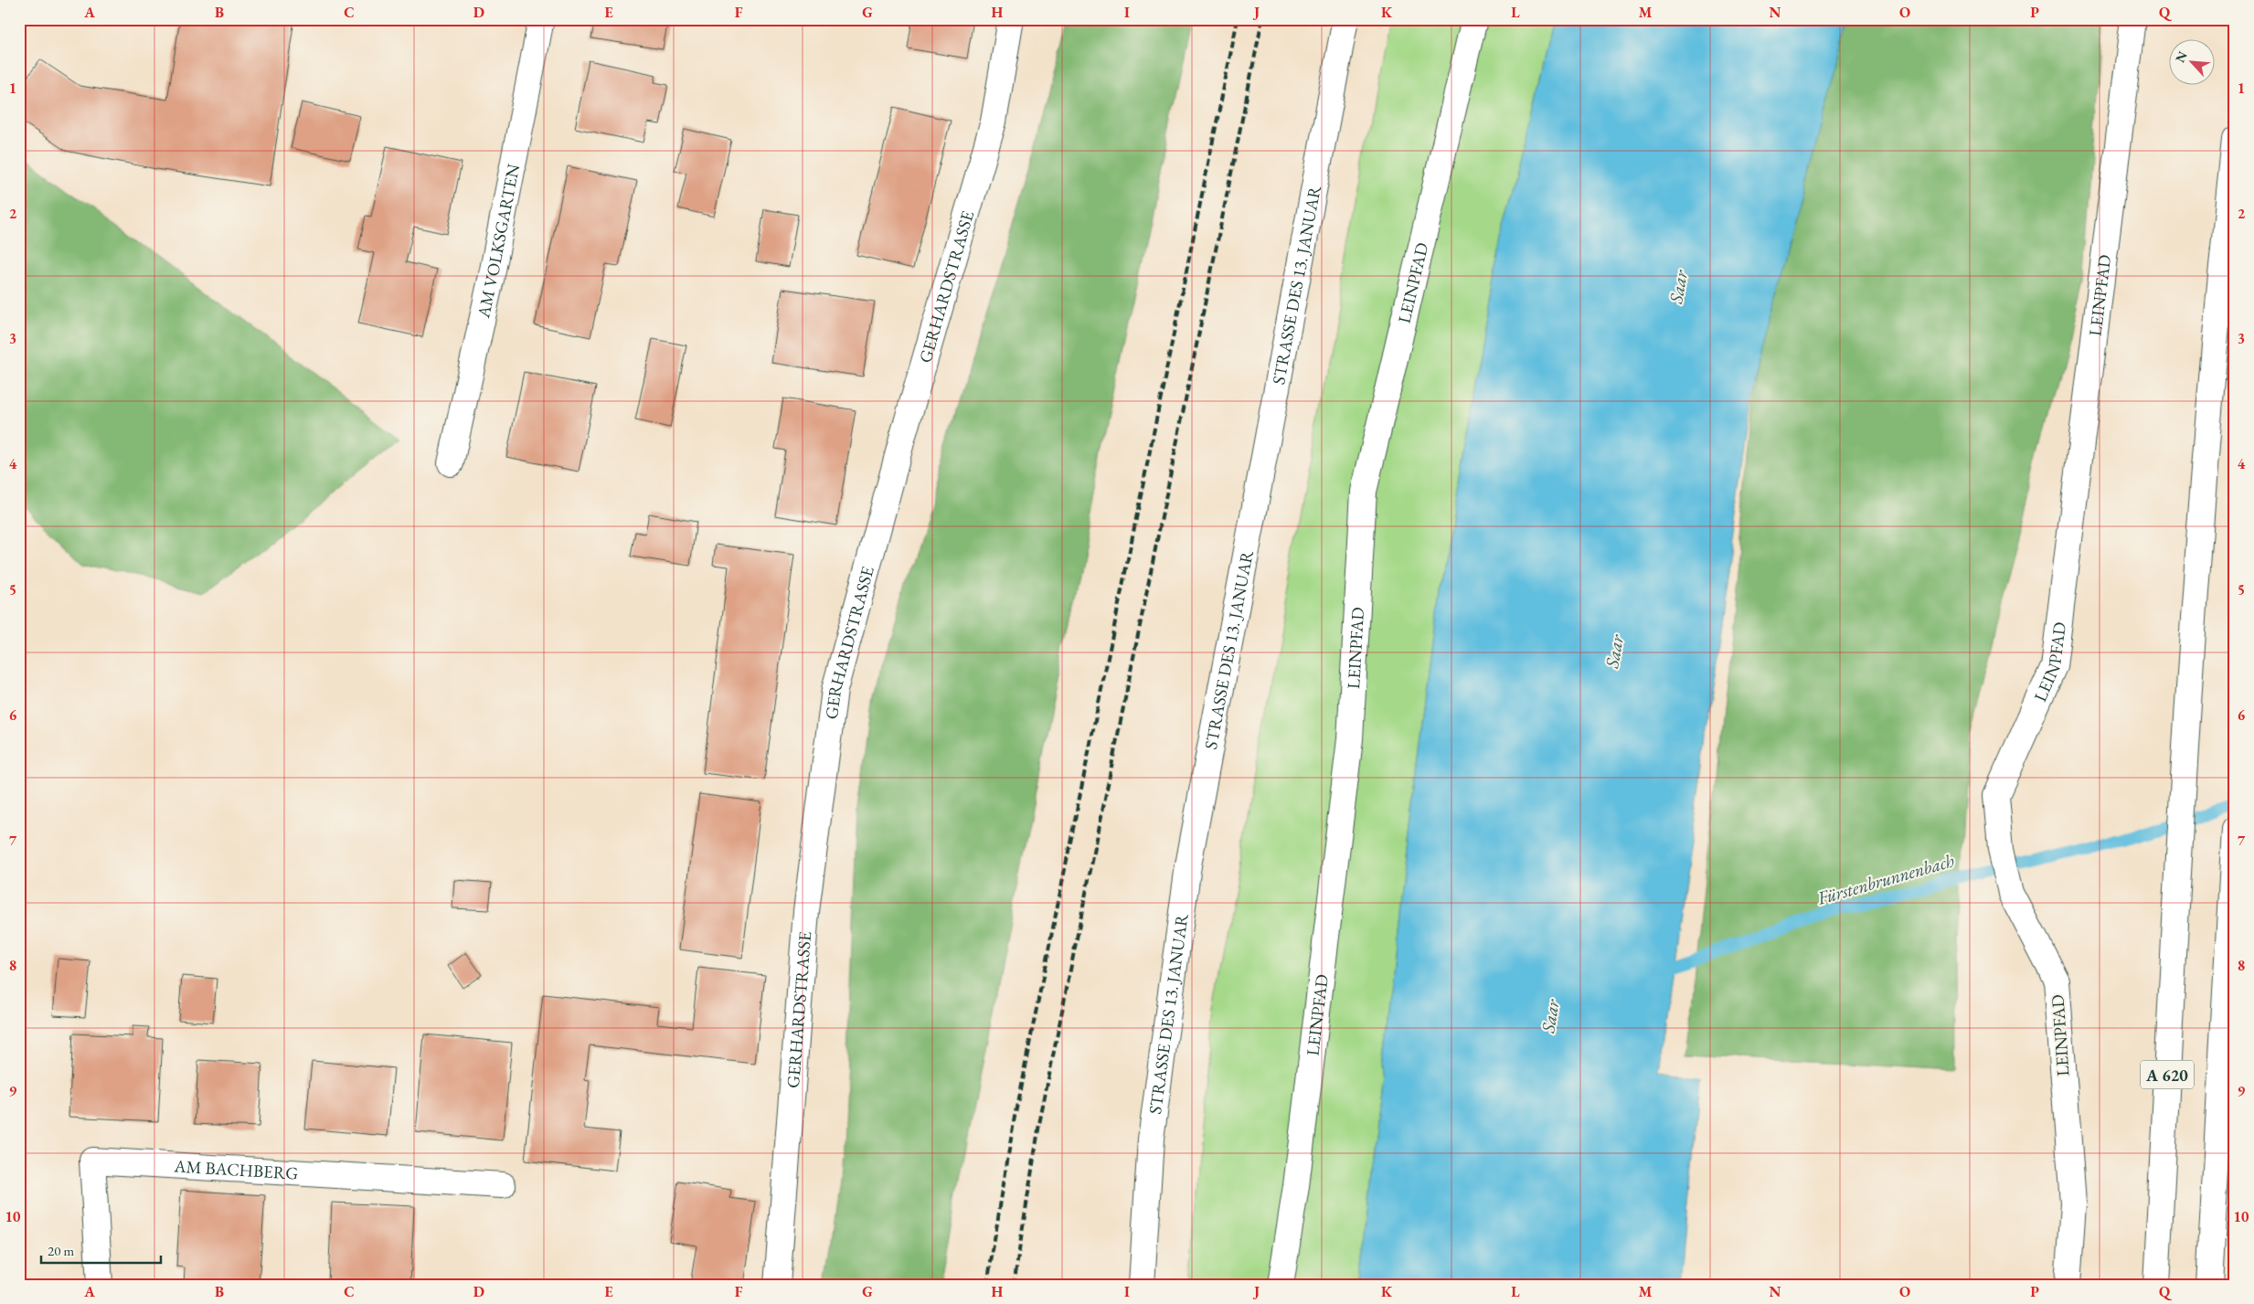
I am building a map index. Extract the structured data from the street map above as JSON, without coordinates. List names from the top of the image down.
{
  "streets": {
    "main road": [
      "AM VOLKSGARTEN",
      "LEINPFAD",
      "STRASSE DES 13. JANUAR",
      "GERHARDSTRASSE",
      "A 620",
      "AM BACHBERG"
    ]
  },
  "water": ["Saar", "Fürstenbrunnenbach"],
  "scale_bar": "20 m",
  "north": "top left",
  "grid": {
    "columns": [
      "A",
      "B",
      "C",
      "D",
      "E",
      "F",
      "G",
      "H",
      "I",
      "J",
      "K",
      "L",
      "M",
      "N",
      "O",
      "P",
      "Q"
    ],
    "rows": [
      "1",
      "2",
      "3",
      "4",
      "5",
      "6",
      "7",
      "8",
      "9",
      "10"
    ]
  }
}
